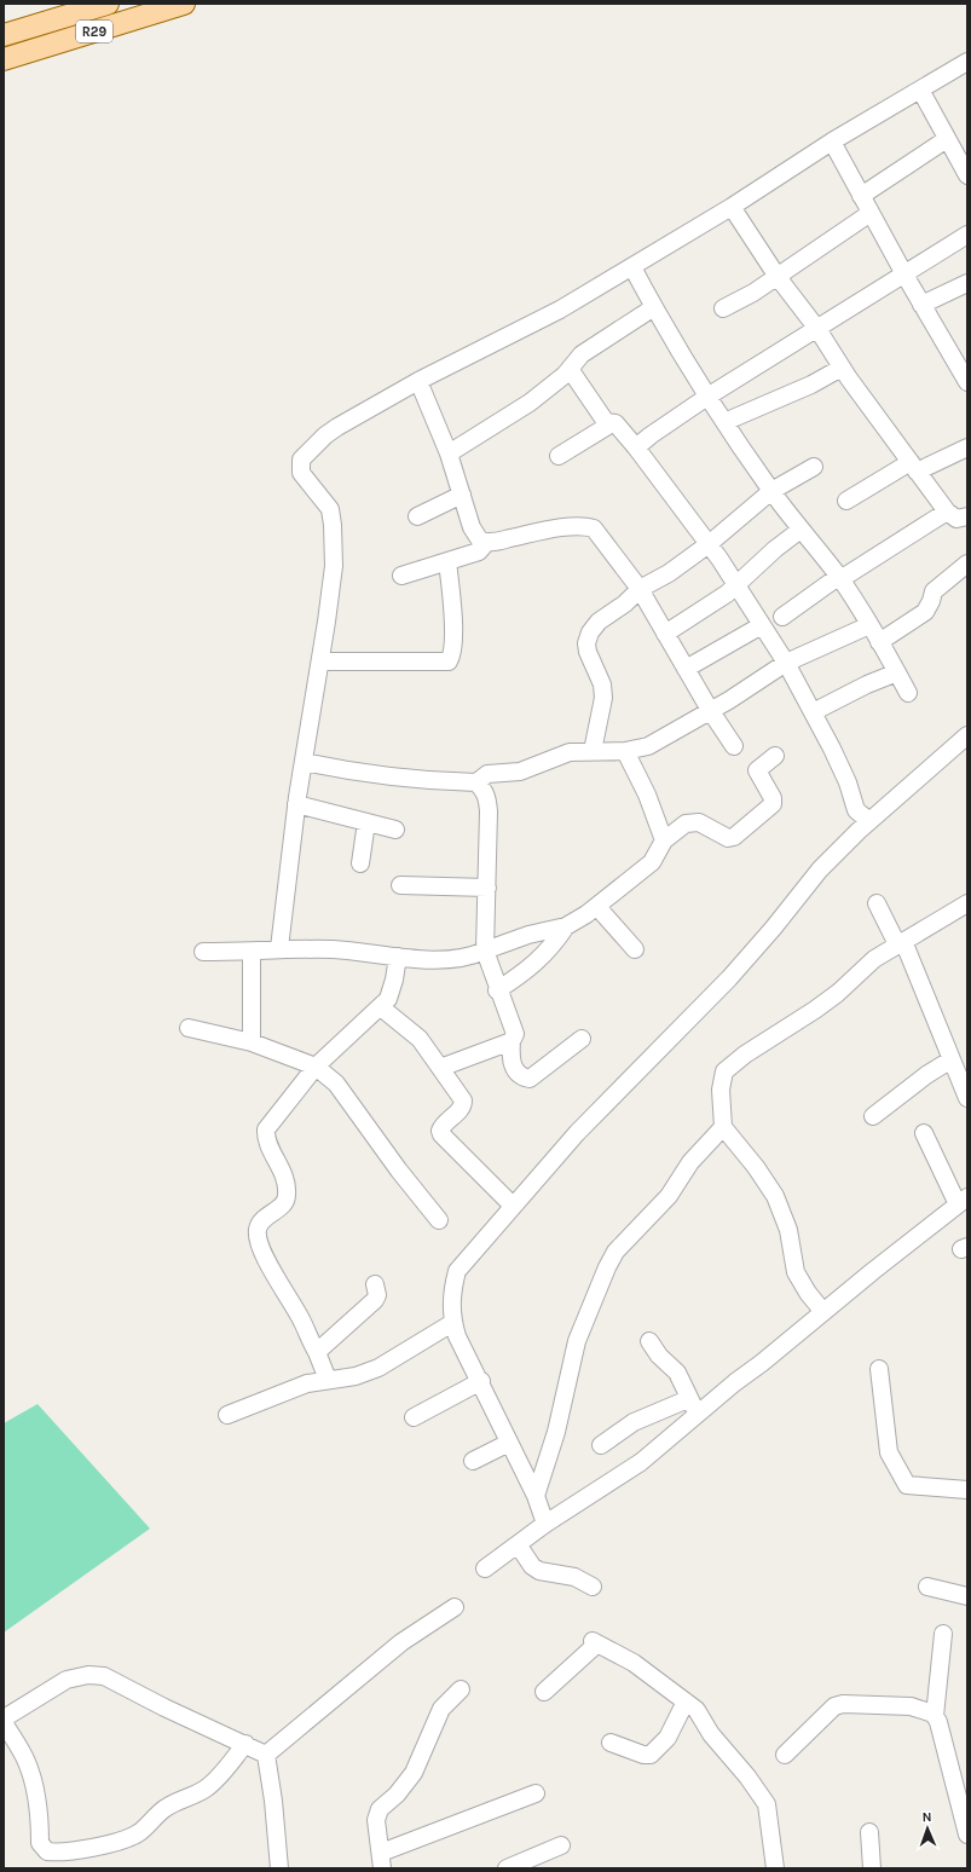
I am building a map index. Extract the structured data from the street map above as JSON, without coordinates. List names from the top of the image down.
{
  "streets": {
    "main road": ["R29"]
  },
  "north": "top"
}
